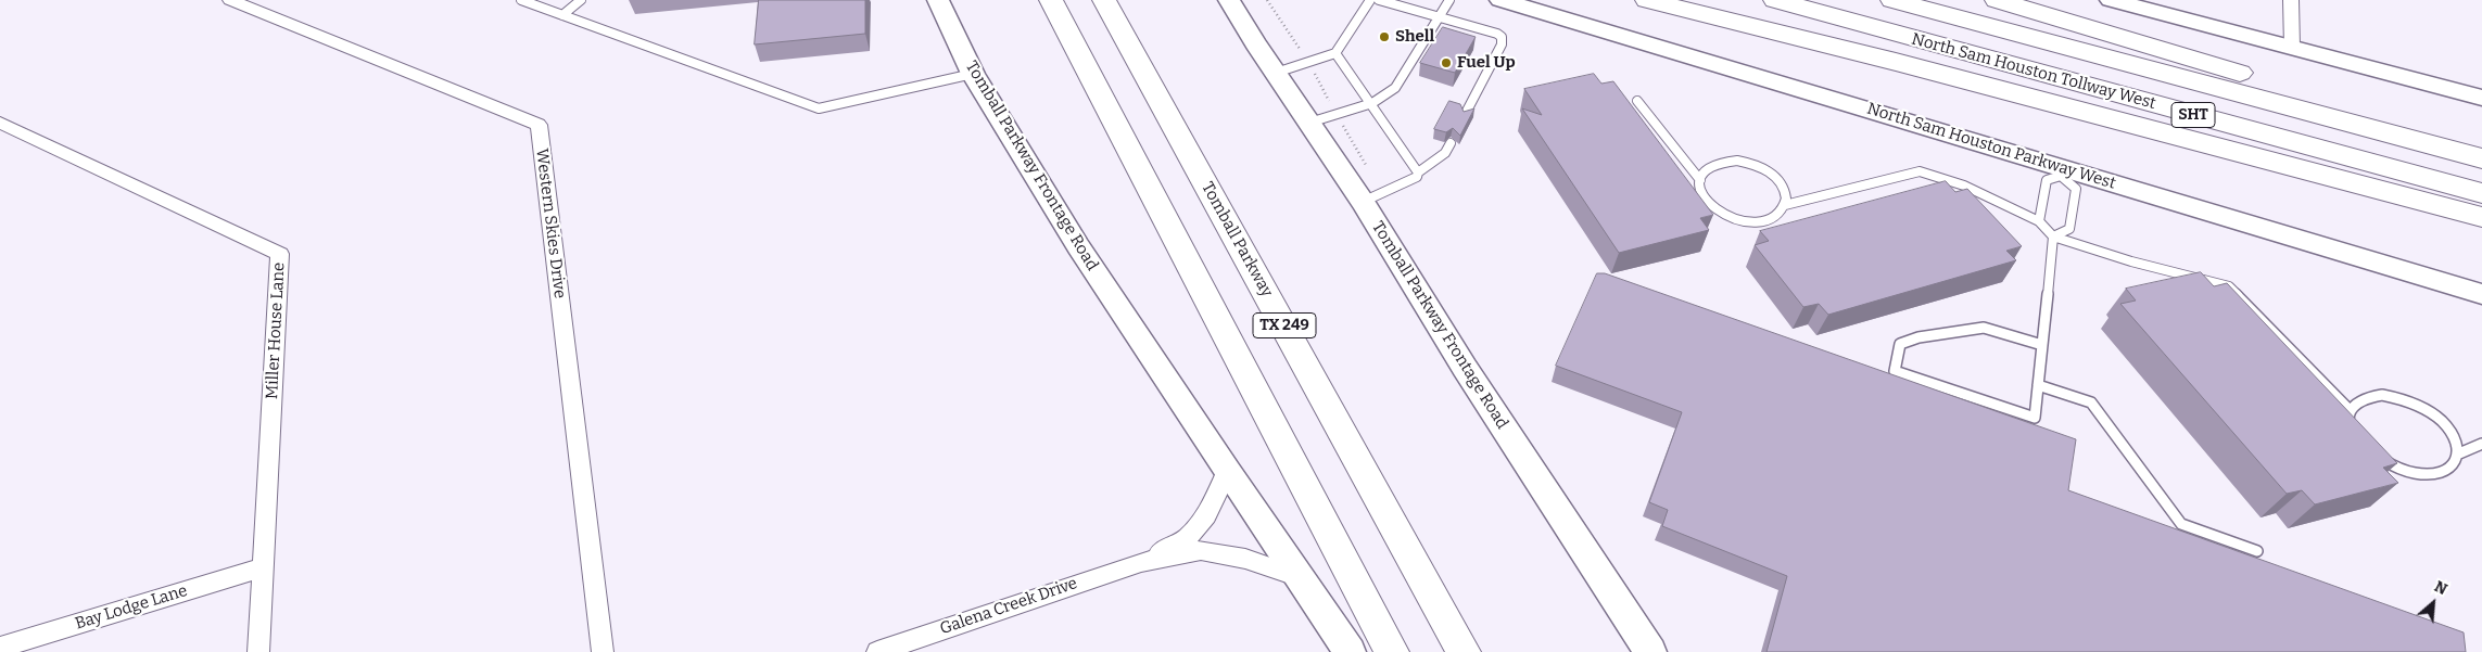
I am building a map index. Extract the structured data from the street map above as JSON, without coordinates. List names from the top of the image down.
{
  "streets": {
    "highway": [
      "North Sam Houston Tollway West",
      "SHT",
      "Tomball Parkway",
      "TX 249"
    ],
    "main road": ["North Sam Houston Parkway West", "Tomball Parkway Frontage Road"],
    "street": [
      "Western Skies Drive",
      "Miller House Lane",
      "Galena Creek Drive",
      "Bay Lodge Lane"
    ]
  },
  "crossings": [
    ["Tomball Parkway Frontage Road", "Galena Creek Drive"],
    ["Miller House Lane", "Bay Lodge Lane"]
  ],
  "places": ["Shell", "Fuel Up"],
  "north": "top right"
}
